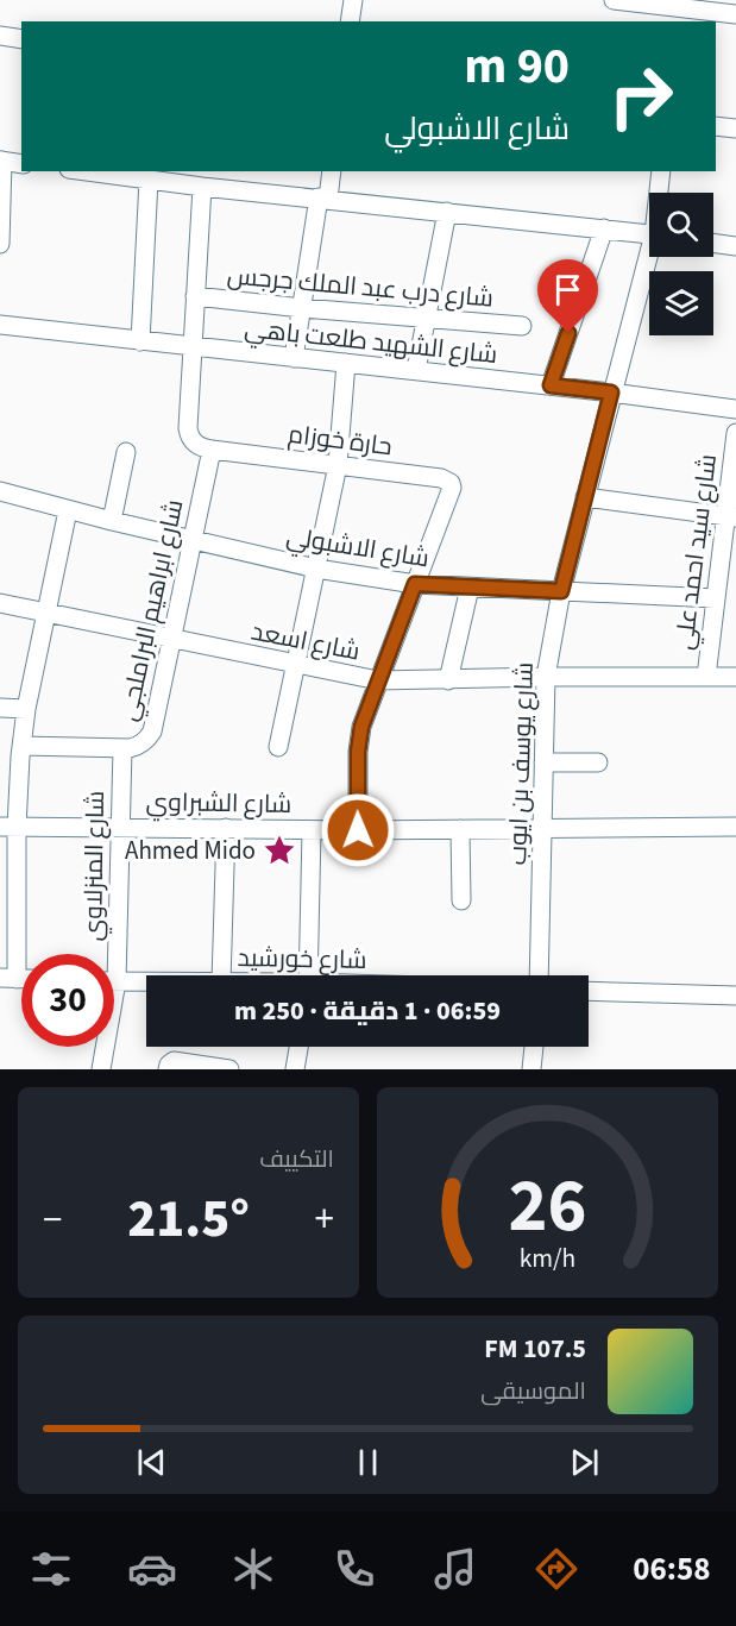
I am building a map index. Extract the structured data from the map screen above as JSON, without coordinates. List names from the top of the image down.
{
  "streets": {
    "street": [
      "شارع درب عبد الملك جرجس",
      "شارع الشهيد طلعت باهي",
      "حارة خوزام",
      "شارع الاشبولي",
      "شارع سيد احمد علي",
      "شارع ابراهيم البراملجي",
      "شارع اسعد",
      "شارع يوسف بن ايوب",
      "شارع الشبراوي",
      "شارع المنزلاوي",
      "شارع خورشيد"
    ]
  },
  "crossings": [
    ["شارع الشهيد طلعت باهي", "شارع يوسف بن ايوب"],
    ["حارة خوزام", "شارع الاشبولي"],
    ["حارة خوزام", "شارع ابراهيم البراملجي"],
    ["شارع الاشبولي", "شارع سيد احمد علي"],
    ["شارع الاشبولي", "شارع ابراهيم البراملجي"],
    ["شارع الاشبولي", "شارع يوسف بن ايوب"],
    ["شارع سيد احمد علي", "شارع اسعد"],
    ["شارع ابراهيم البراملجي", "شارع اسعد"],
    ["شارع ابراهيم البراملجي", "شارع المنزلاوي"],
    ["شارع اسعد", "شارع يوسف بن ايوب"],
    ["شارع يوسف بن ايوب", "شارع الشبراوي"],
    ["شارع الشبراوي", "شارع المنزلاوي"]
  ],
  "places": {
    "place": ["Ahmed Mido"]
  },
  "page": {
    "turn": ["90 m", "شارع الاشبولي"],
    "limit": "30",
    "trip": "06:59 · 1 دقيقة · 250 m",
    "tile": "التكييف",
    "heat": ["−", "21.5°", "+"],
    "song": ["107.5 FM", "الموسيقى"],
    "tabs": "06:58",
    "gauge": ["26", "km/h"]
  }
}
